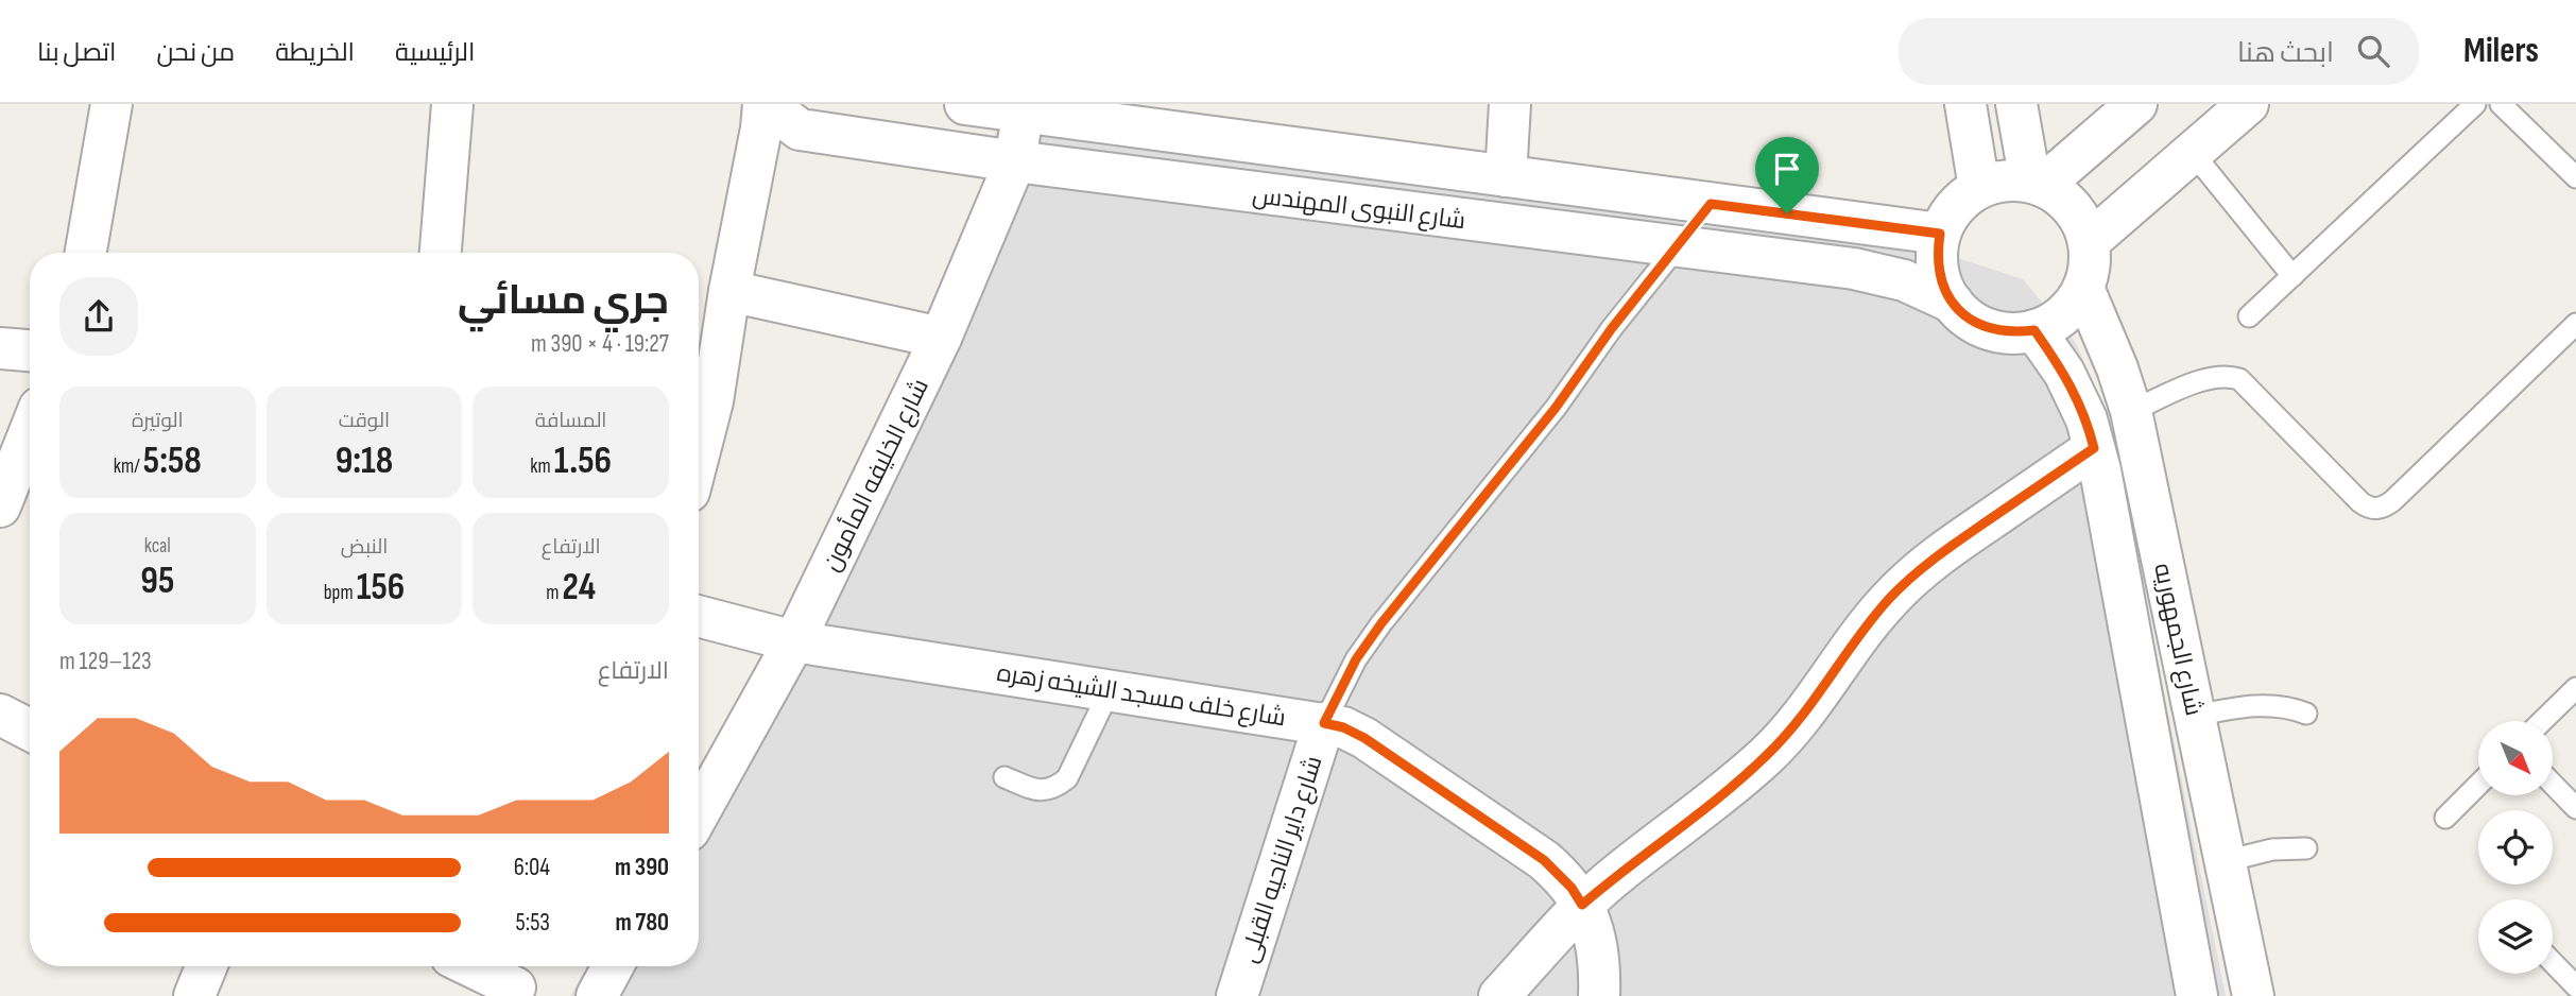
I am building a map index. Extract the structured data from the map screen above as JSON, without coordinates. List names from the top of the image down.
{
  "streets": {
    "street": [
      "شارع النبوى المهندس",
      "شارع الخليفه المأمون",
      "شارع الجمهوريه",
      "شارع خلف مسجد الشيخه زهره",
      "شارع داير الناحيه القبلى"
    ]
  },
  "crossings": [
    ["شارع النبوى المهندس", "شارع الخليفه المأمون"],
    ["شارع النبوى المهندس", "شارع الجمهوريه"],
    ["شارع الخليفه المأمون", "شارع خلف مسجد الشيخه زهره"],
    ["شارع خلف مسجد الشيخه زهره", "شارع داير الناحيه القبلى"]
  ],
  "north": "bottom right",
  "page": {
    "header": "Milers",
    "search": "ابحث هنا",
    "nav": [
      "الرئيسية",
      "الخريطة",
      "من نحن",
      "اتصل بنا"
    ],
    "heading": ["جري مسائي", "19:27 · 4 × 390 m"],
    "stats": [
      ["المسافة", "1.56 km"],
      ["الوقت", "9:18"],
      ["الوتيرة", "5:58 /km"],
      ["الارتفاع", "24 m"],
      ["النبض", "156 bpm"],
      ["kcal", "95"]
    ],
    "chart": ["الارتفاع", "123–129 m"],
    "list": [
      {
        "name": "390 m",
        "note": "6:04"
      },
      {
        "name": "780 m",
        "note": "5:53"
      }
    ]
  }
}
